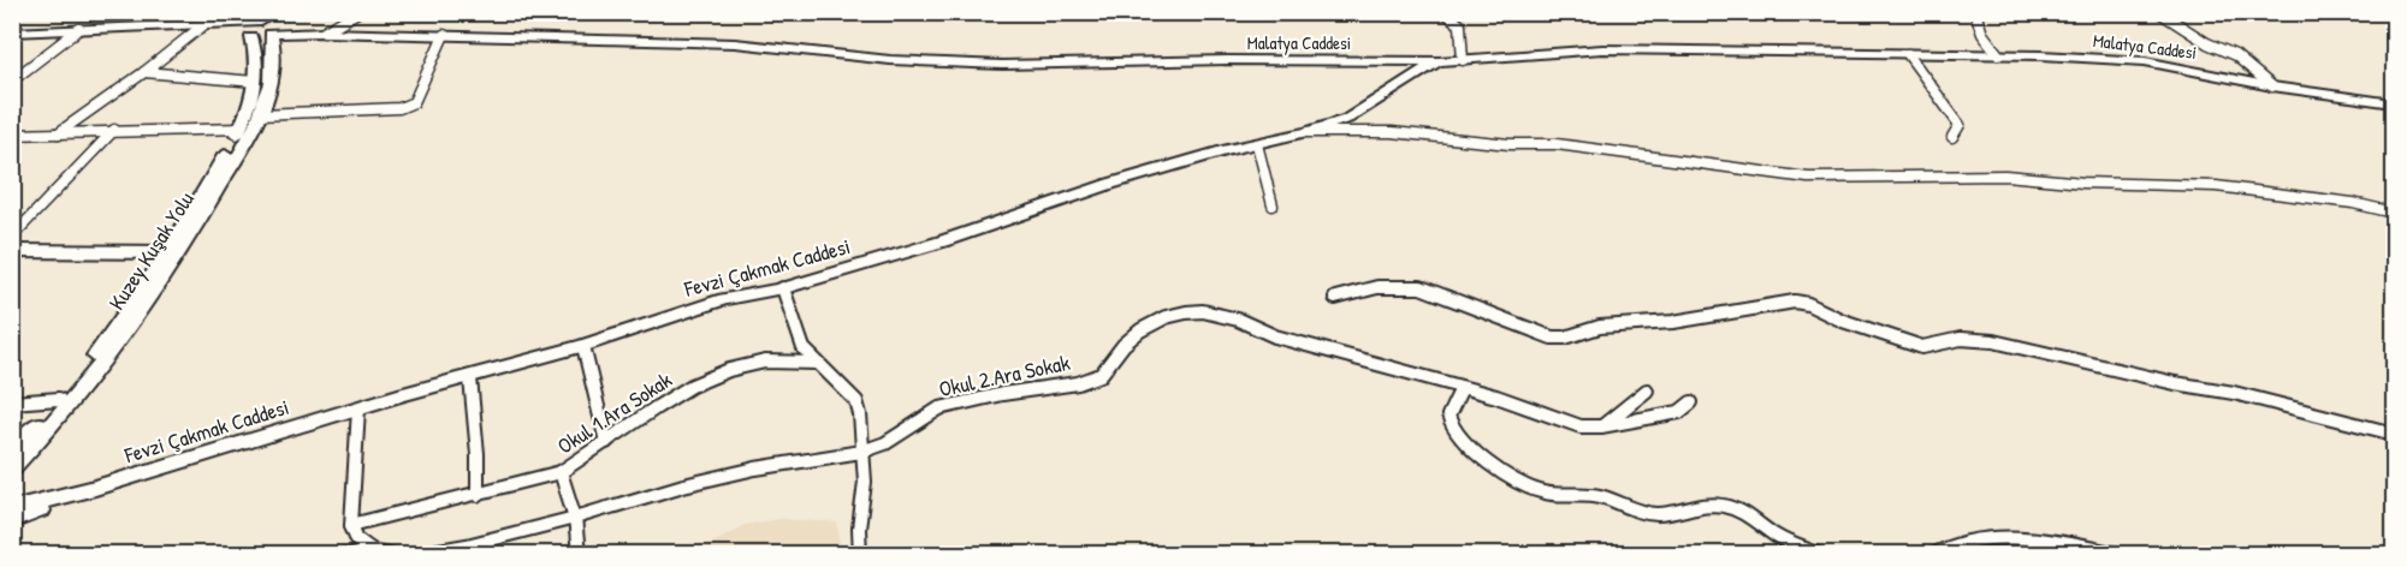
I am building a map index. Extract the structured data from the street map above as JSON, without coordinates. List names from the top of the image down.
{
  "streets": {
    "street": [
      "Malatya Caddesi",
      "Kuzey Kuşak Yolu",
      "Fevzi Çakmak Caddesi",
      "Okul 2.Ara Sokak",
      "Okul 1.Ara Sokak"
    ]
  },
  "crossings": [
    ["Malatya Caddesi", "Kuzey Kuşak Yolu"],
    ["Malatya Caddesi", "Fevzi Çakmak Caddesi"]
  ]
}
